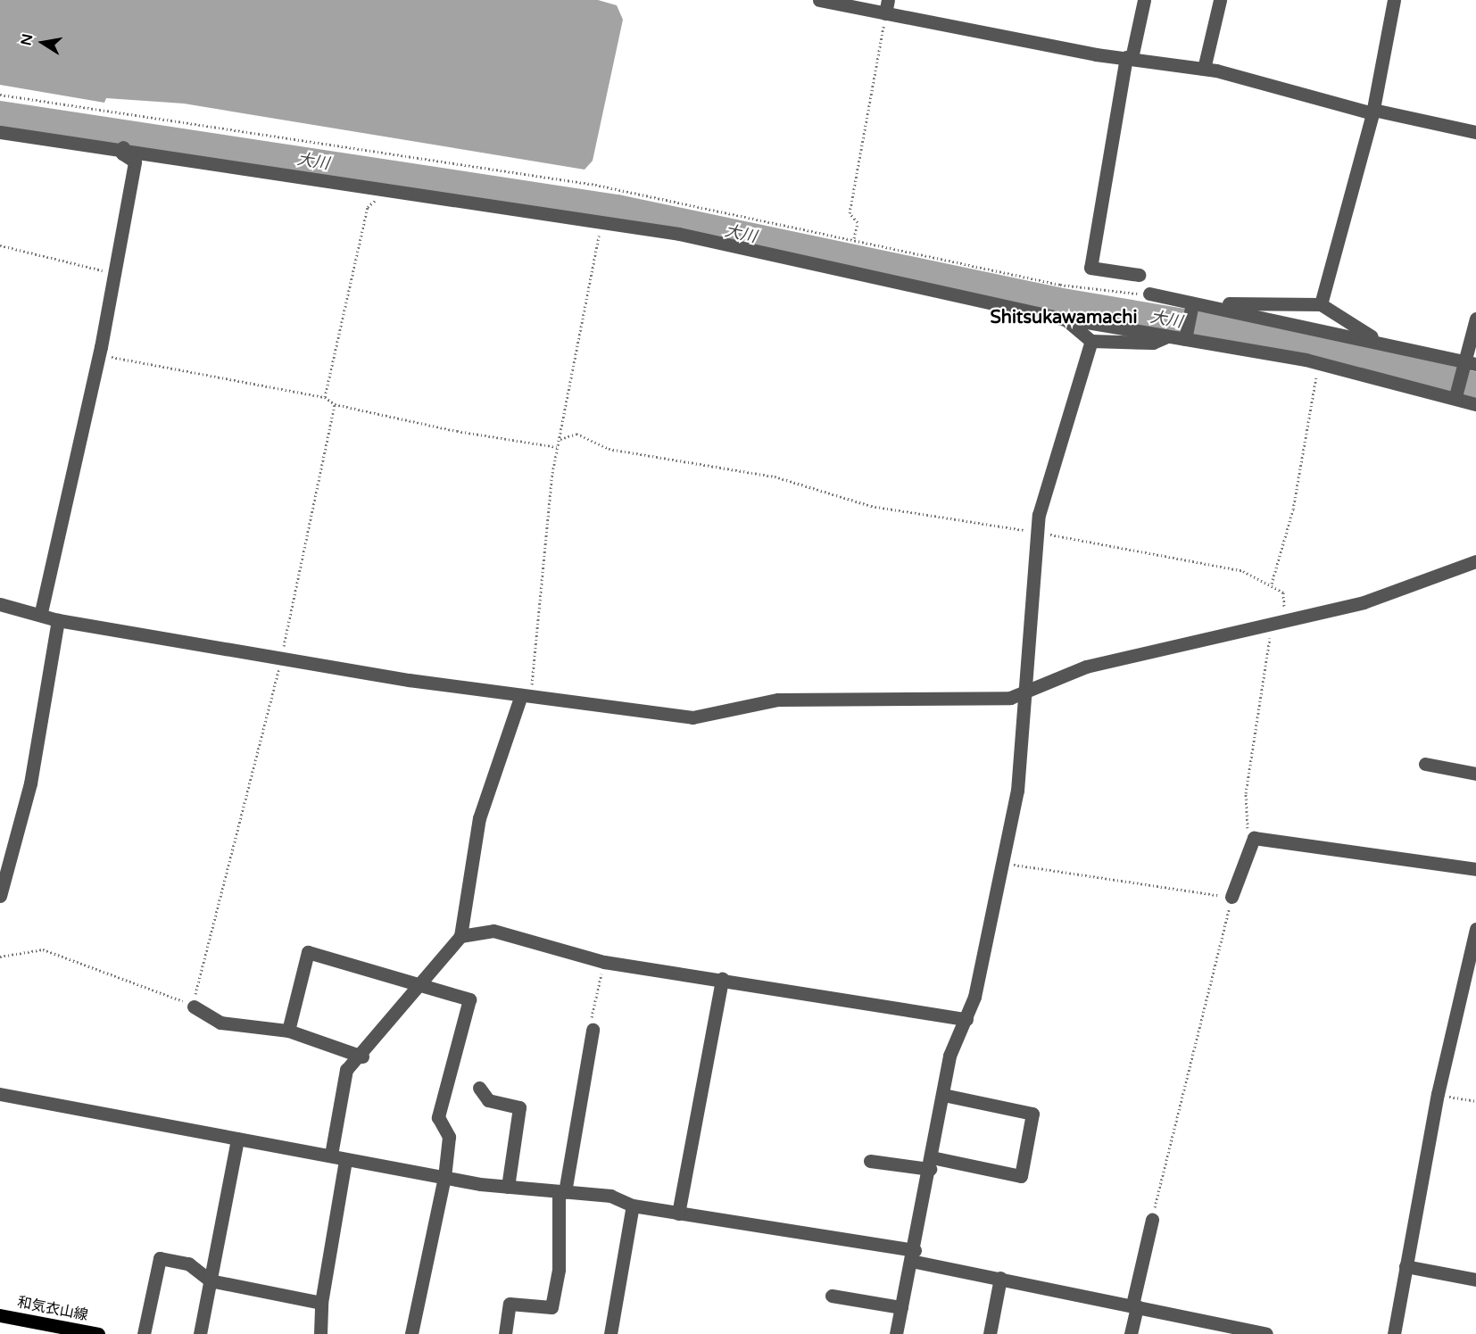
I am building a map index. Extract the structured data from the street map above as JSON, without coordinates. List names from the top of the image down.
{
  "streets": {
    "main road": ["和気衣山線"]
  },
  "districts": ["Shitsukawamachi"],
  "water": ["大川"],
  "north": "left"
}
